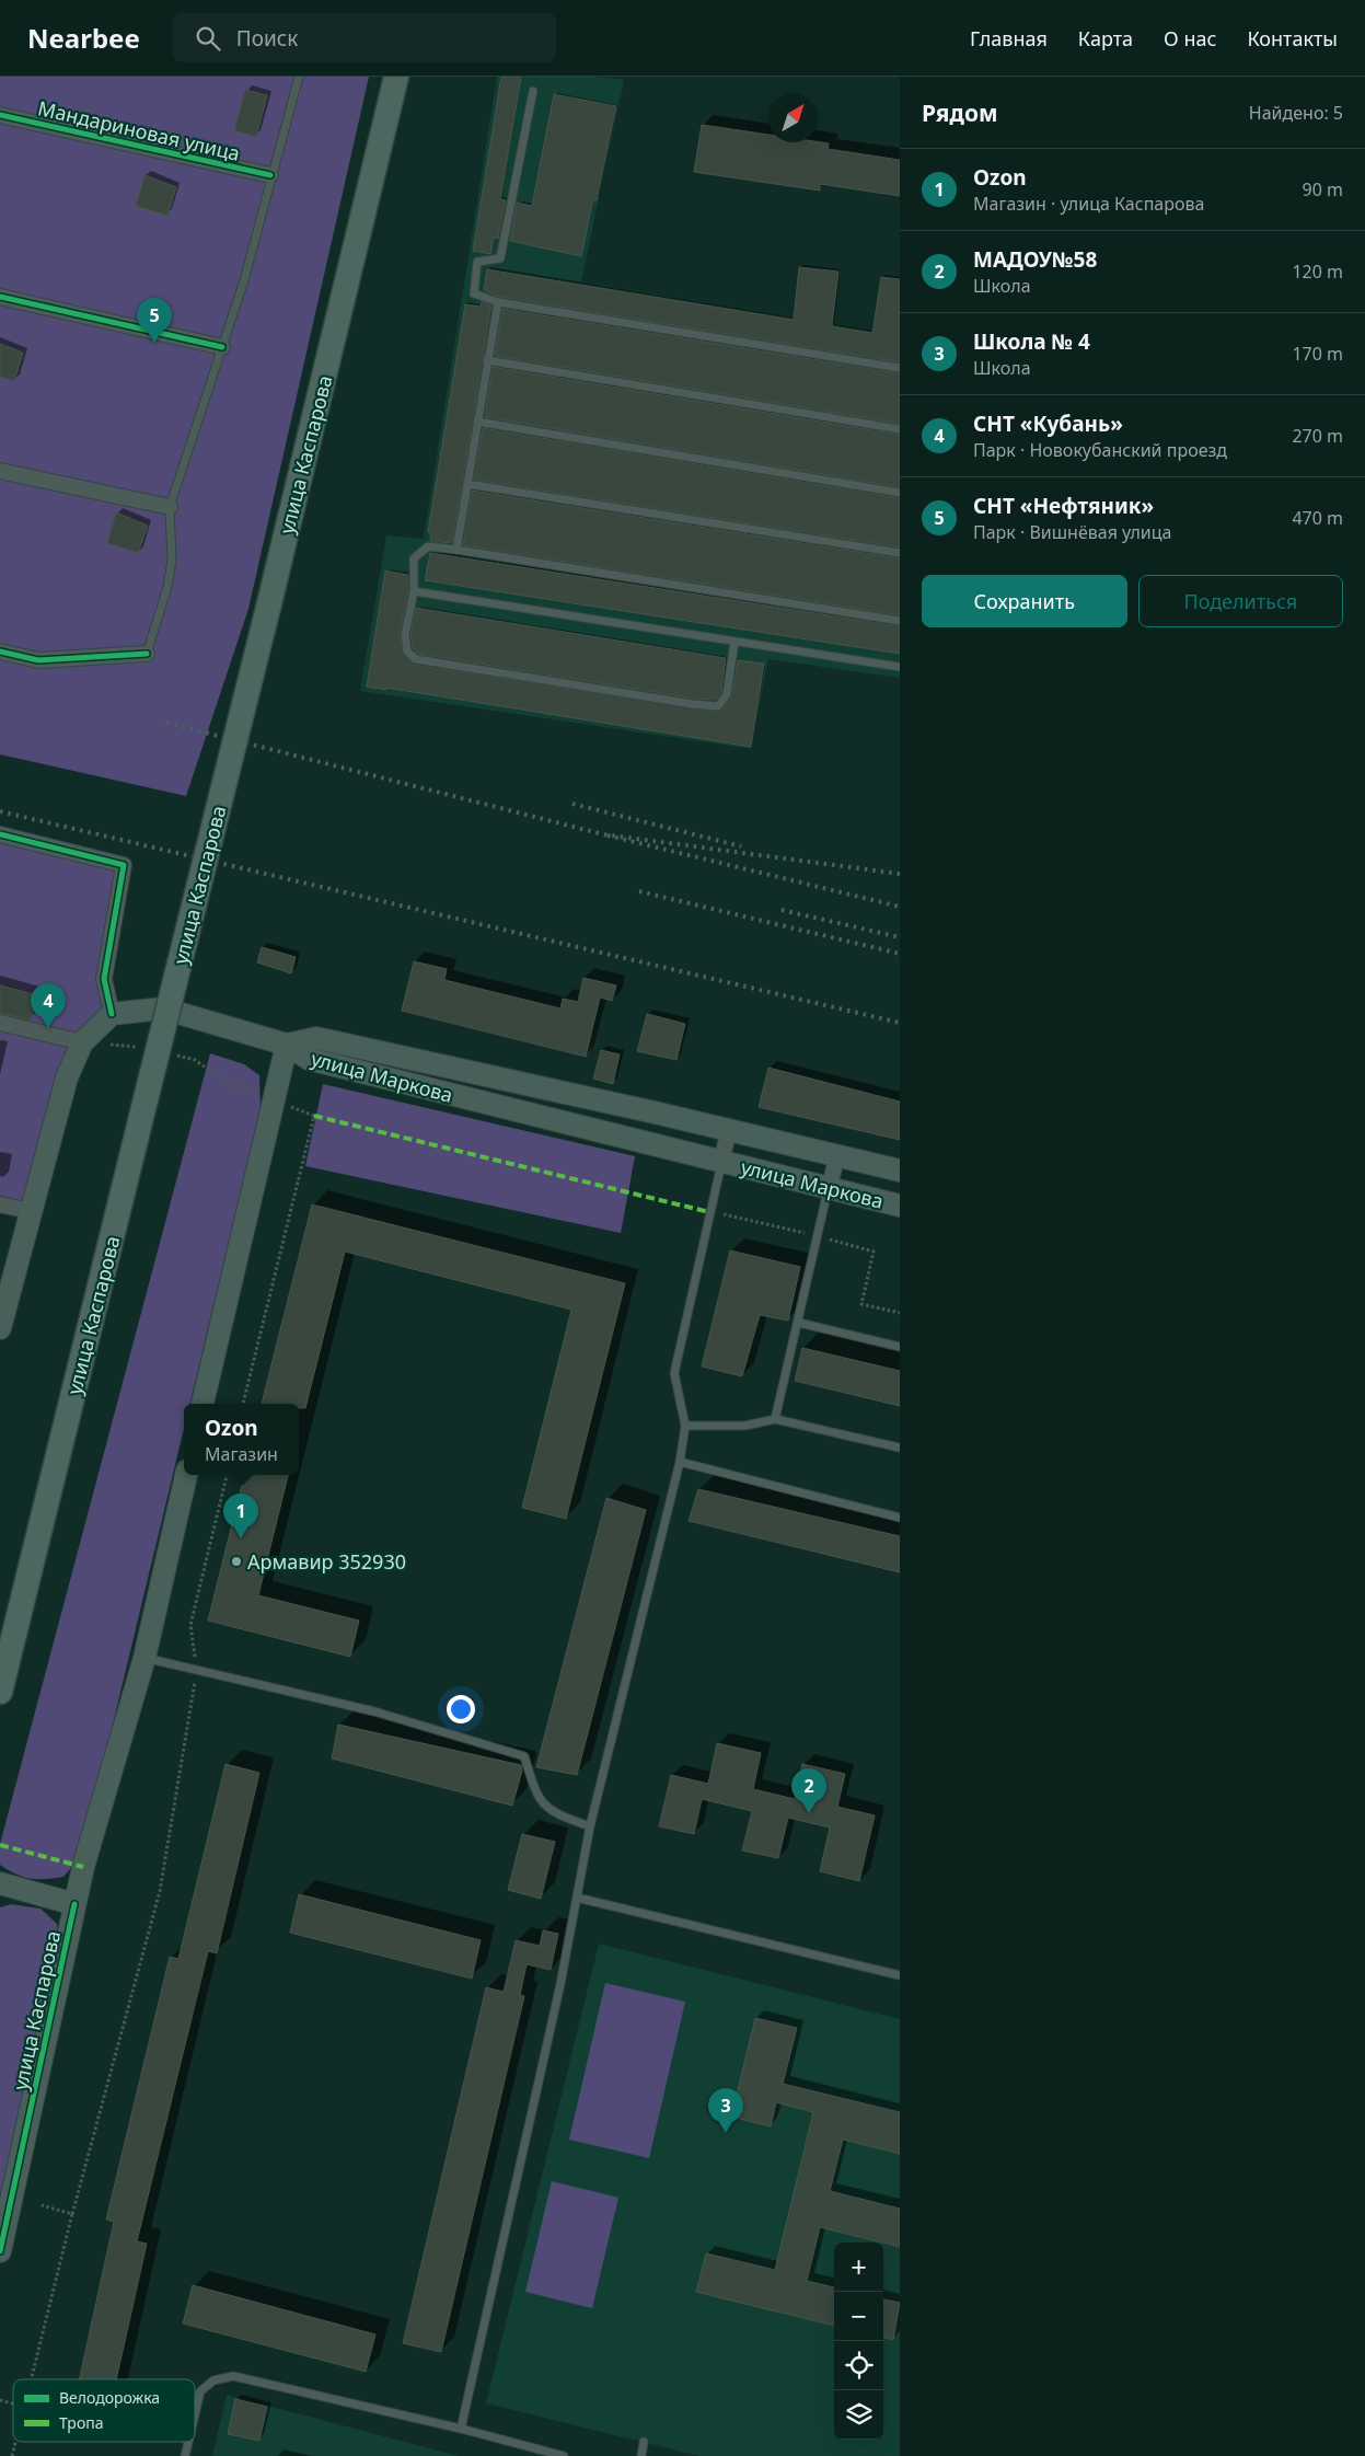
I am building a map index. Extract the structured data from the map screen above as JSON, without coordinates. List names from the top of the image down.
{
  "streets": {
    "main road": ["улица Каспарова", "улица Маркова"],
    "street": ["Мандариновая улица"]
  },
  "places": ["Армавир 352930"],
  "legend": ["Велодорожка", "Тропа"],
  "north": "top right",
  "page": {
    "header": "Nearbee",
    "search": "Поиск",
    "nav": [
      "Главная",
      "Карта",
      "О нас",
      "Контакты"
    ],
    "heading": ["Рядом", "Найдено: 5"],
    "list": [
      {
        "mark": "1",
        "name": "Ozon",
        "note": "Магазин · улица Каспарова",
        "value": "90 m"
      },
      {
        "mark": "2",
        "name": "МАДОУ№58",
        "note": "Школа",
        "value": "120 m"
      },
      {
        "mark": "3",
        "name": "Школа № 4",
        "note": "Школа",
        "value": "170 m"
      },
      {
        "mark": "4",
        "name": "СНТ «Кубань»",
        "note": "Парк · Новокубанский проезд",
        "value": "270 m"
      },
      {
        "mark": "5",
        "name": "СНТ «Нефтяник»",
        "note": "Парк · Вишнёвая улица",
        "value": "470 m"
      }
    ],
    "pins": [
      "5",
      "4",
      "1",
      "2",
      "3"
    ],
    "buttons": ["Сохранить", "Поделиться"],
    "popup": ["Ozon", "Магазин"],
    "map_buttons": ["+", "−"]
  }
}
